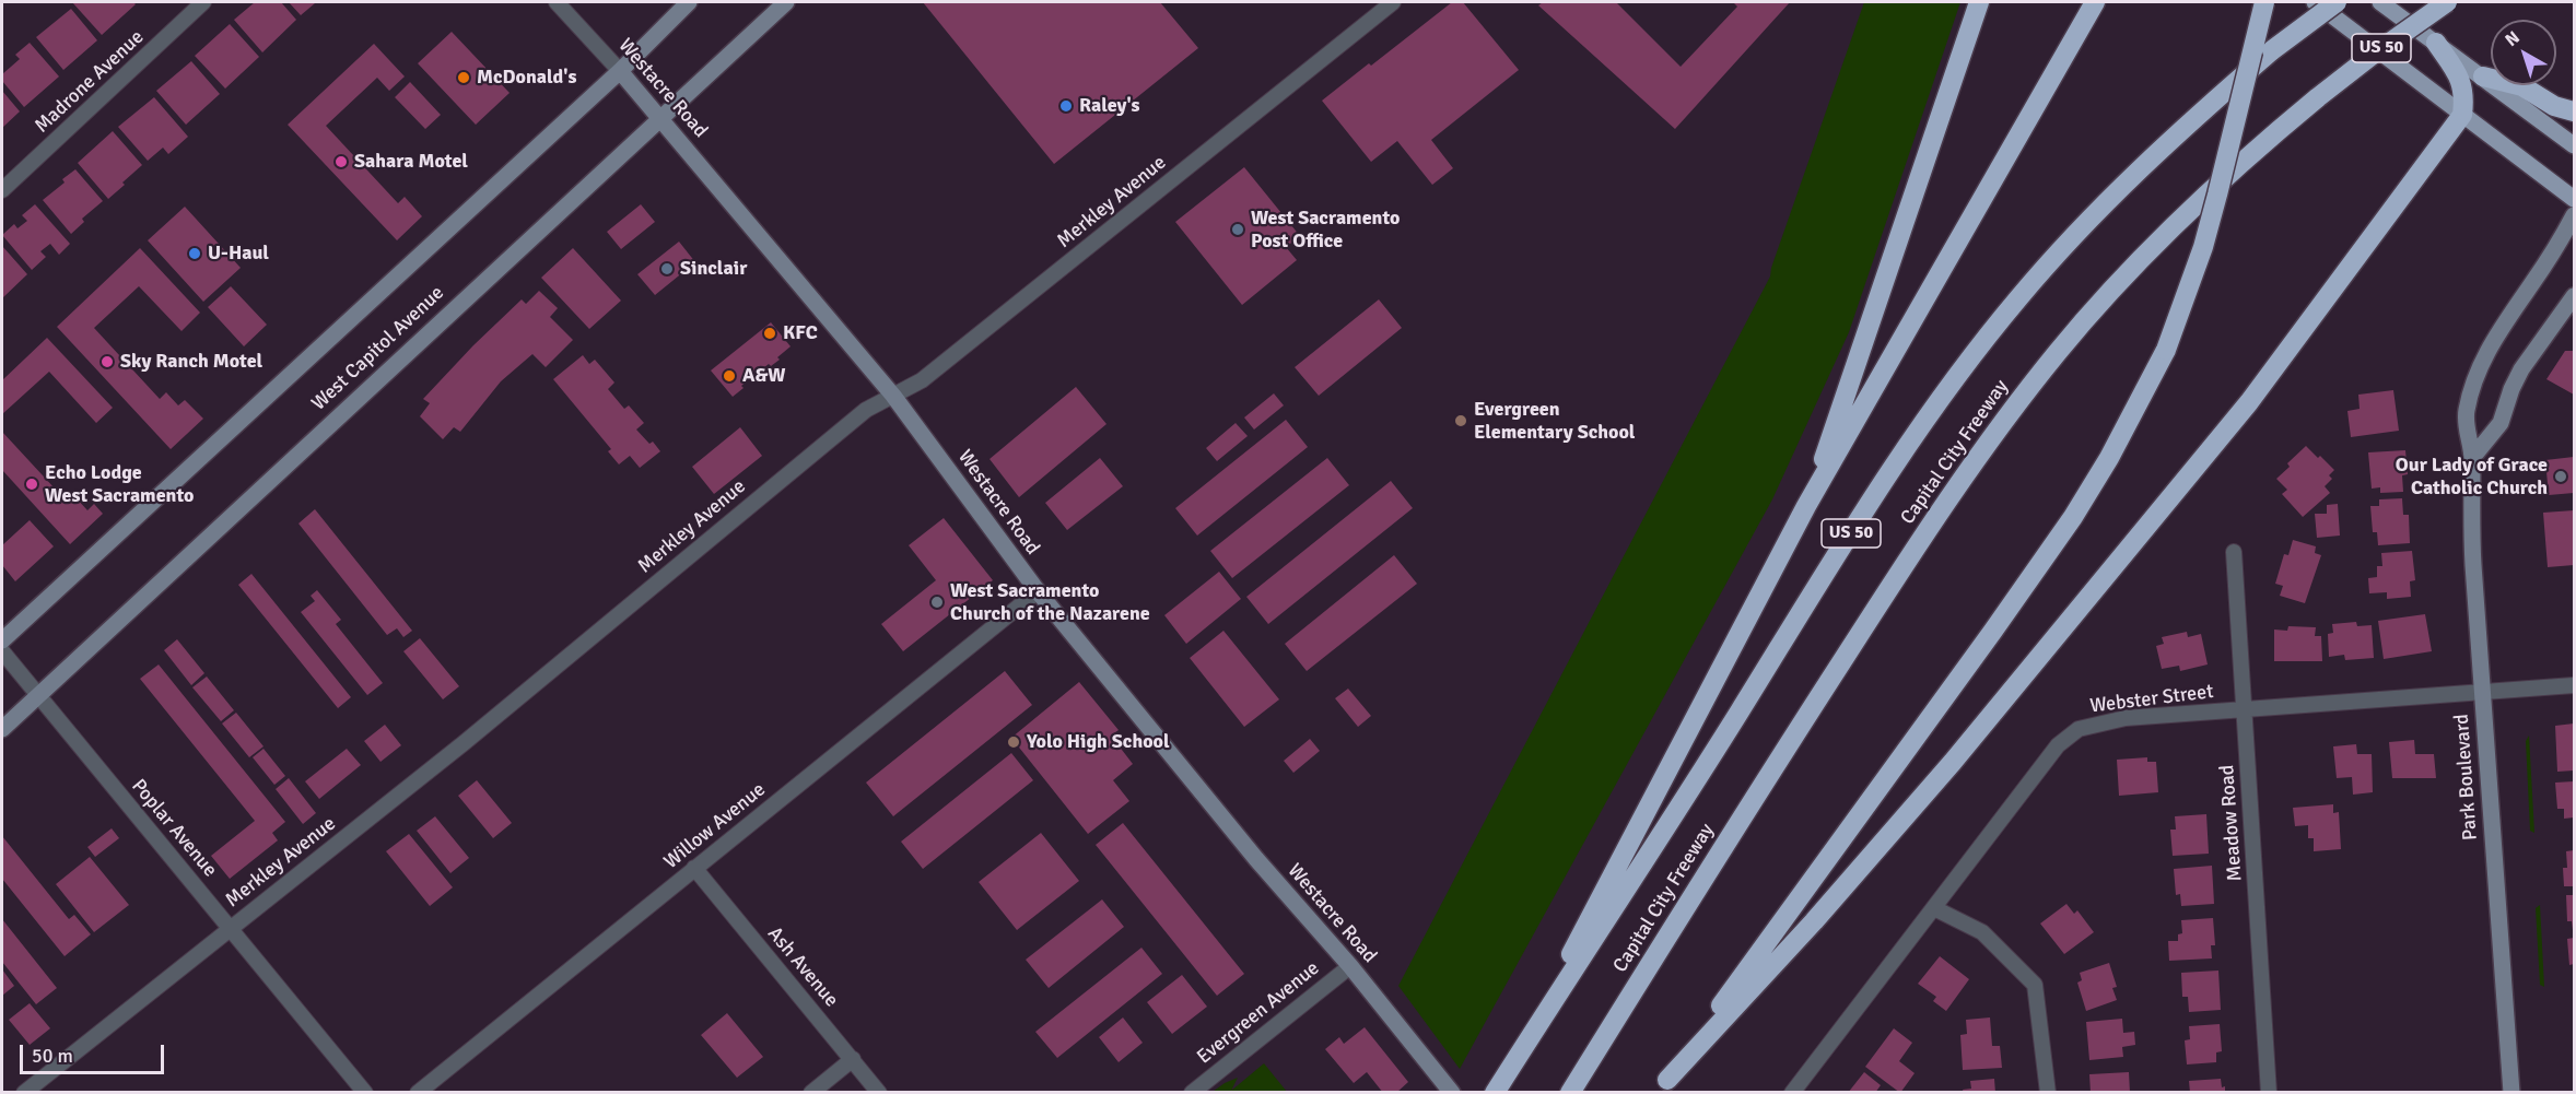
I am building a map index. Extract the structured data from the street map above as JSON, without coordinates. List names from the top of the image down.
{
  "streets": {
    "highway": ["US 50", "Capital City Freeway"],
    "street": [
      "Madrone Avenue",
      "Westacre Road",
      "Merkley Avenue",
      "West Capitol Avenue",
      "Webster Street",
      "Park Boulevard",
      "Meadow Road",
      "Willow Avenue",
      "Poplar Avenue",
      "Ash Avenue",
      "Evergreen Avenue"
    ]
  },
  "crossings": [
    ["Westacre Road", "Merkley Avenue"],
    ["Westacre Road", "West Capitol Avenue"],
    ["Westacre Road", "Willow Avenue"],
    ["Westacre Road", "Evergreen Avenue"],
    ["Merkley Avenue", "Poplar Avenue"],
    ["West Capitol Avenue", "Poplar Avenue"],
    ["Webster Street", "Park Boulevard"],
    ["Webster Street", "Meadow Road"],
    ["Willow Avenue", "Ash Avenue"]
  ],
  "places": [
    "McDonald's",
    "Raley's",
    "Sahara Motel",
    "West Sacramento Post Office",
    "U-Haul",
    "Sinclair",
    "KFC",
    "Sky Ranch Motel",
    "A&W",
    "Evergreen Elementary School",
    "Our Lady of Grace Catholic Church",
    "Echo Lodge West Sacramento",
    "West Sacramento Church of the Nazarene",
    "Yolo High School"
  ],
  "scale_bar": "50 m",
  "north": "top left"
}
